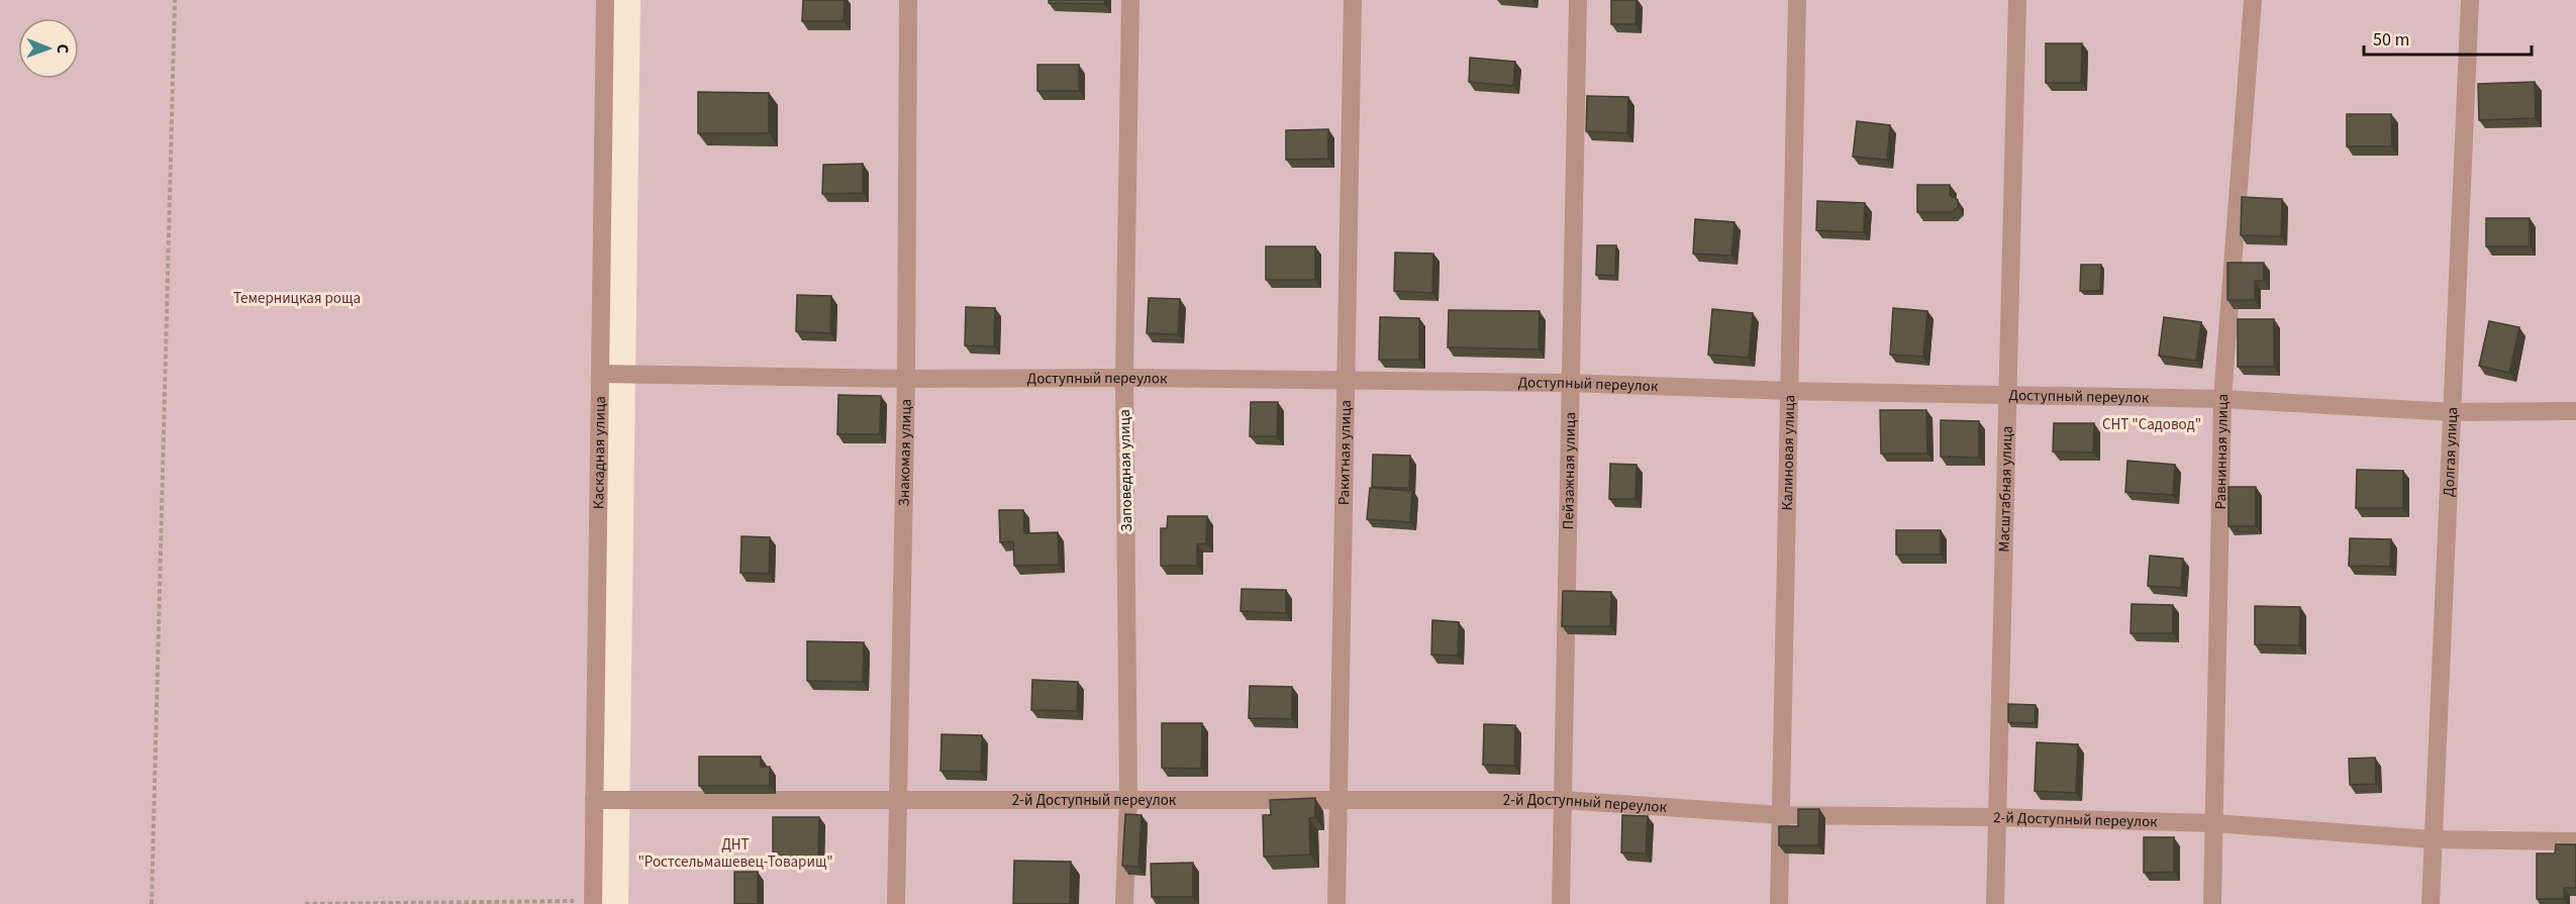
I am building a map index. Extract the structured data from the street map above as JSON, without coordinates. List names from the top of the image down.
{
  "streets": {
    "street": [
      "Доступный переулок",
      "Каскадная улица",
      "Ракитная улица",
      "Равнинная улица",
      "Знакомая улица",
      "Калиновая улица",
      "Долгая улица",
      "Пейзажная улица",
      "Заповедная улица",
      "Масштабная улица",
      "2-й Доступный переулок"
    ]
  },
  "crossings": [
    ["Доступный переулок", "Каскадная улица"],
    ["Доступный переулок", "Ракитная улица"],
    ["Доступный переулок", "Равнинная улица"],
    ["Доступный переулок", "Знакомая улица"],
    ["Доступный переулок", "Калиновая улица"],
    ["Доступный переулок", "Долгая улица"],
    ["Доступный переулок", "Пейзажная улица"],
    ["Доступный переулок", "Заповедная улица"],
    ["Доступный переулок", "Масштабная улица"],
    ["Каскадная улица", "2-й Доступный переулок"],
    ["Ракитная улица", "2-й Доступный переулок"],
    ["Равнинная улица", "2-й Доступный переулок"],
    ["Знакомая улица", "2-й Доступный переулок"],
    ["Калиновая улица", "2-й Доступный переулок"],
    ["Долгая улица", "2-й Доступный переулок"],
    ["Пейзажная улица", "2-й Доступный переулок"],
    ["Заповедная улица", "2-й Доступный переулок"],
    ["Масштабная улица", "2-й Доступный переулок"]
  ],
  "parks": ["Темерницкая роща", "СНТ \"Садовод\"", "ДНТ \"Ростсельмашевец-Товарищ\""],
  "scale_bar": "50 m",
  "north": "right"
}
